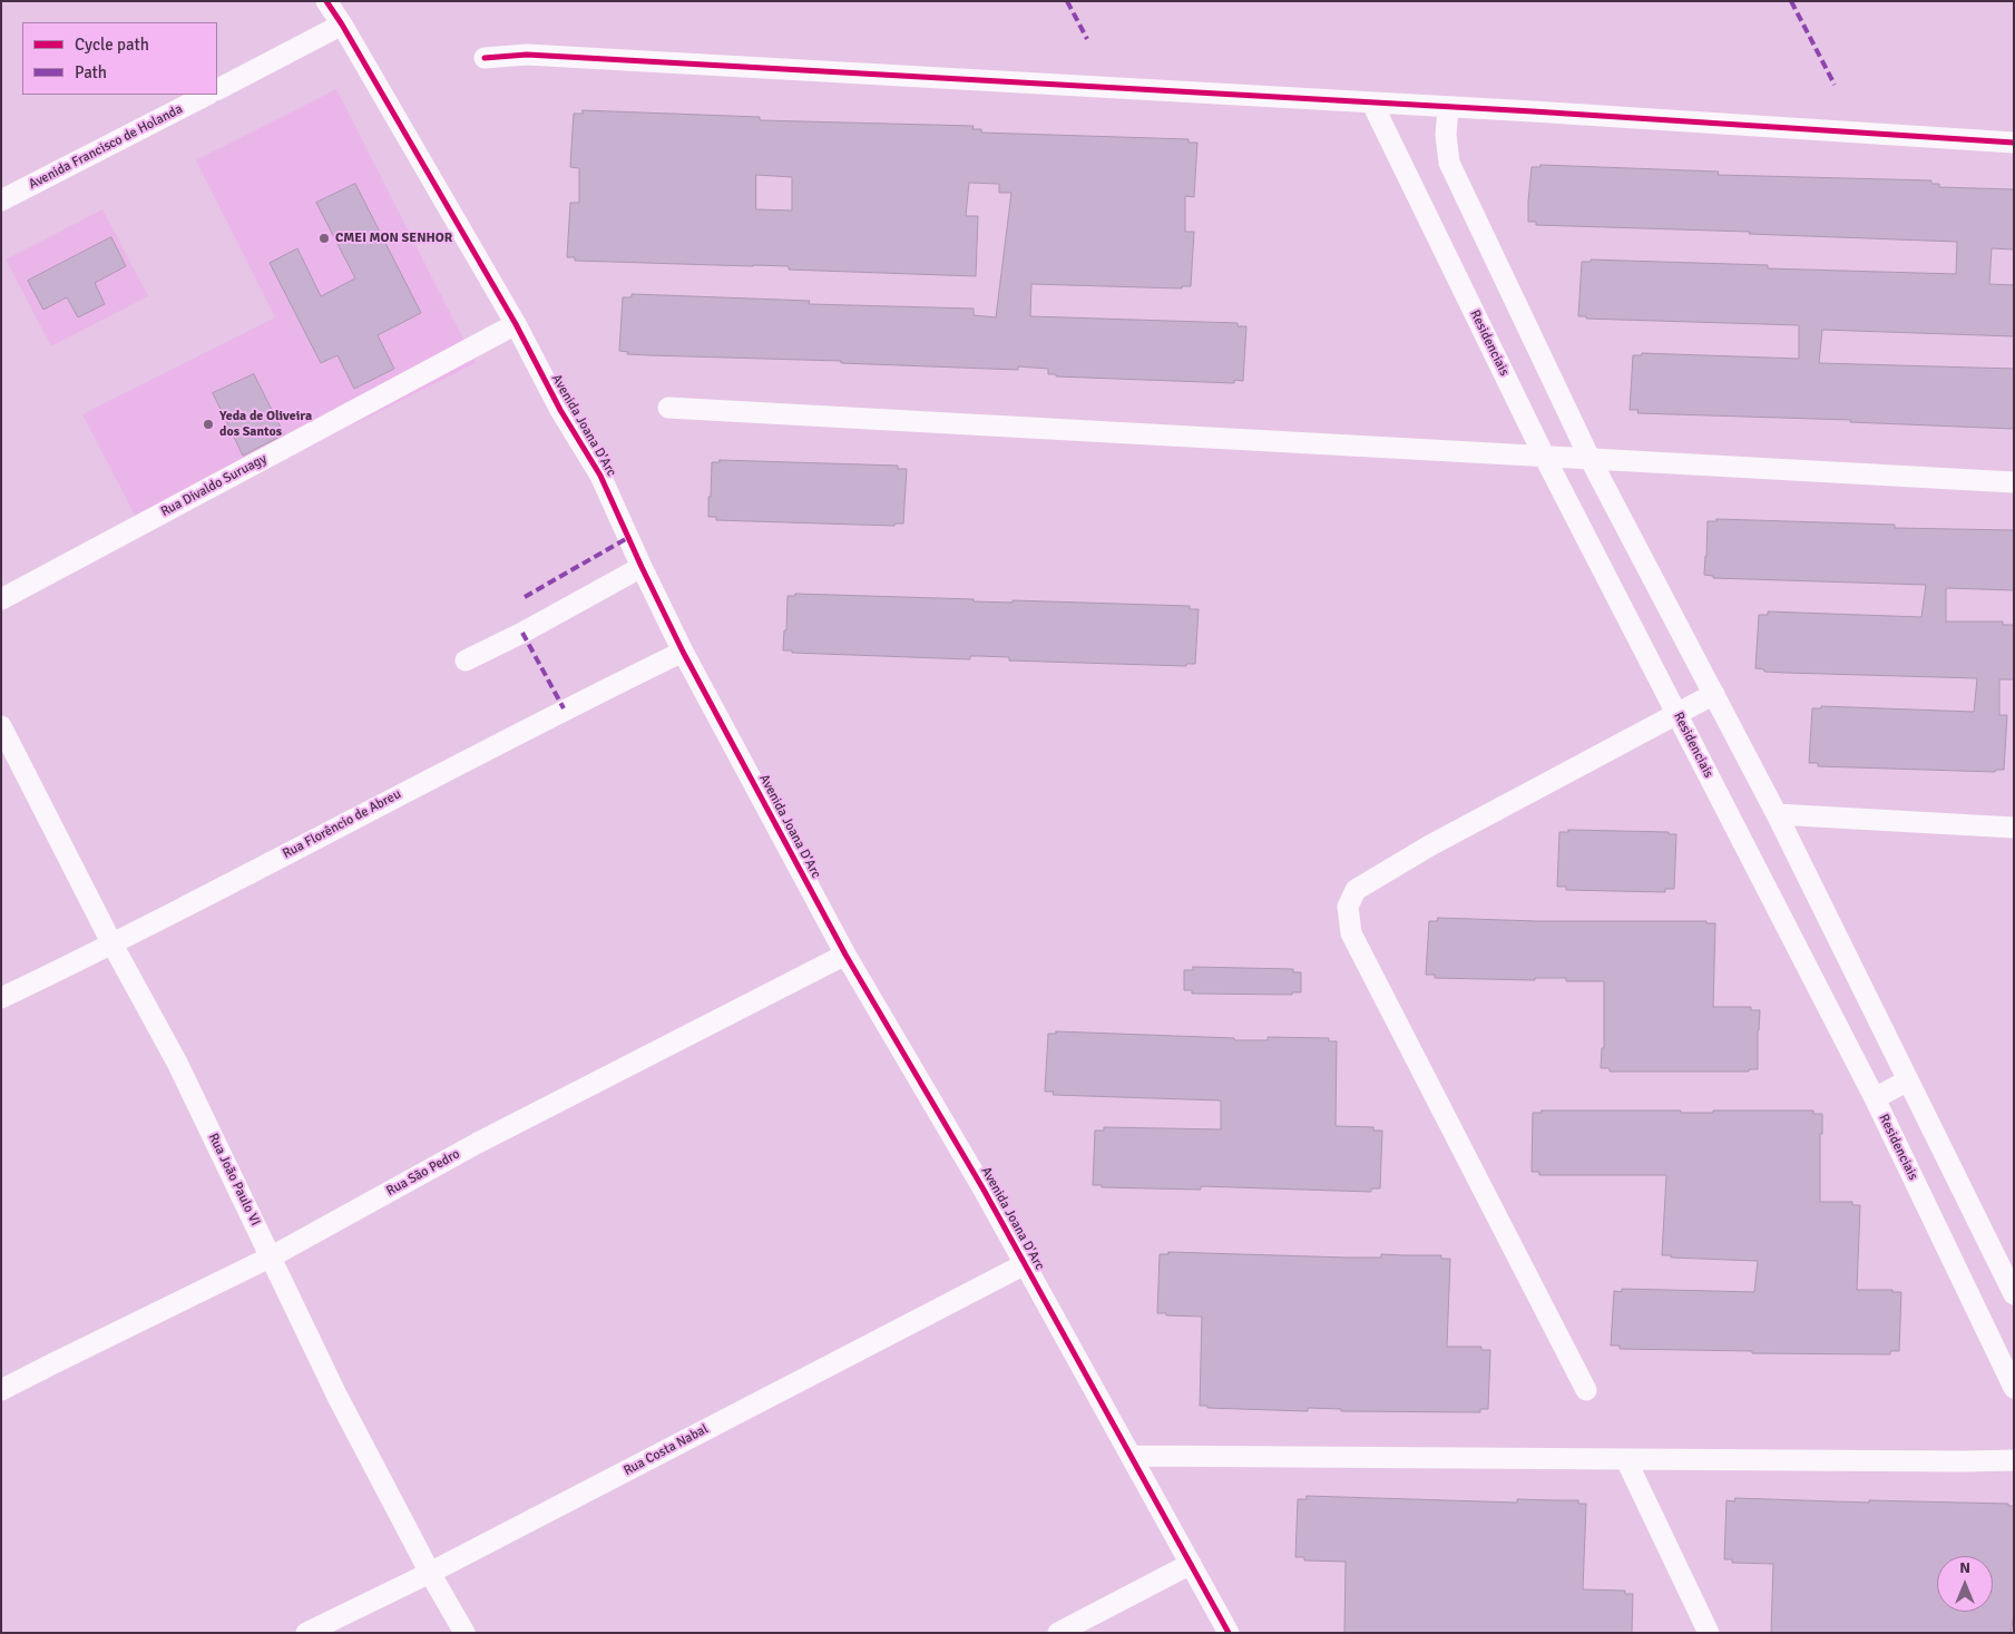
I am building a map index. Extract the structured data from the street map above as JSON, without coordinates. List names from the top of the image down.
{
  "streets": {
    "street": [
      "Avenida Francisco de Holanda",
      "Residenciais",
      "Avenida Joana D'Arc",
      "Rua Divaldo Suruagy",
      "Rua Florêncio de Abreu",
      "Rua São Pedro",
      "Rua João Paulo VI",
      "Rua Costa Nabal"
    ]
  },
  "crossings": [
    ["Avenida Joana D'Arc", "Rua Divaldo Suruagy"],
    ["Avenida Joana D'Arc", "Rua Florêncio de Abreu"],
    ["Avenida Joana D'Arc", "Rua São Pedro"],
    ["Avenida Joana D'Arc", "Rua Costa Nabal"],
    ["Rua Florêncio de Abreu", "Rua João Paulo VI"],
    ["Rua São Pedro", "Rua João Paulo VI"],
    ["Rua João Paulo VI", "Rua Costa Nabal"]
  ],
  "places": ["CMEI MON SENHOR", "Yeda de Oliveira dos Santos"],
  "legend": ["Cycle path", "Path"],
  "north": "top"
}
